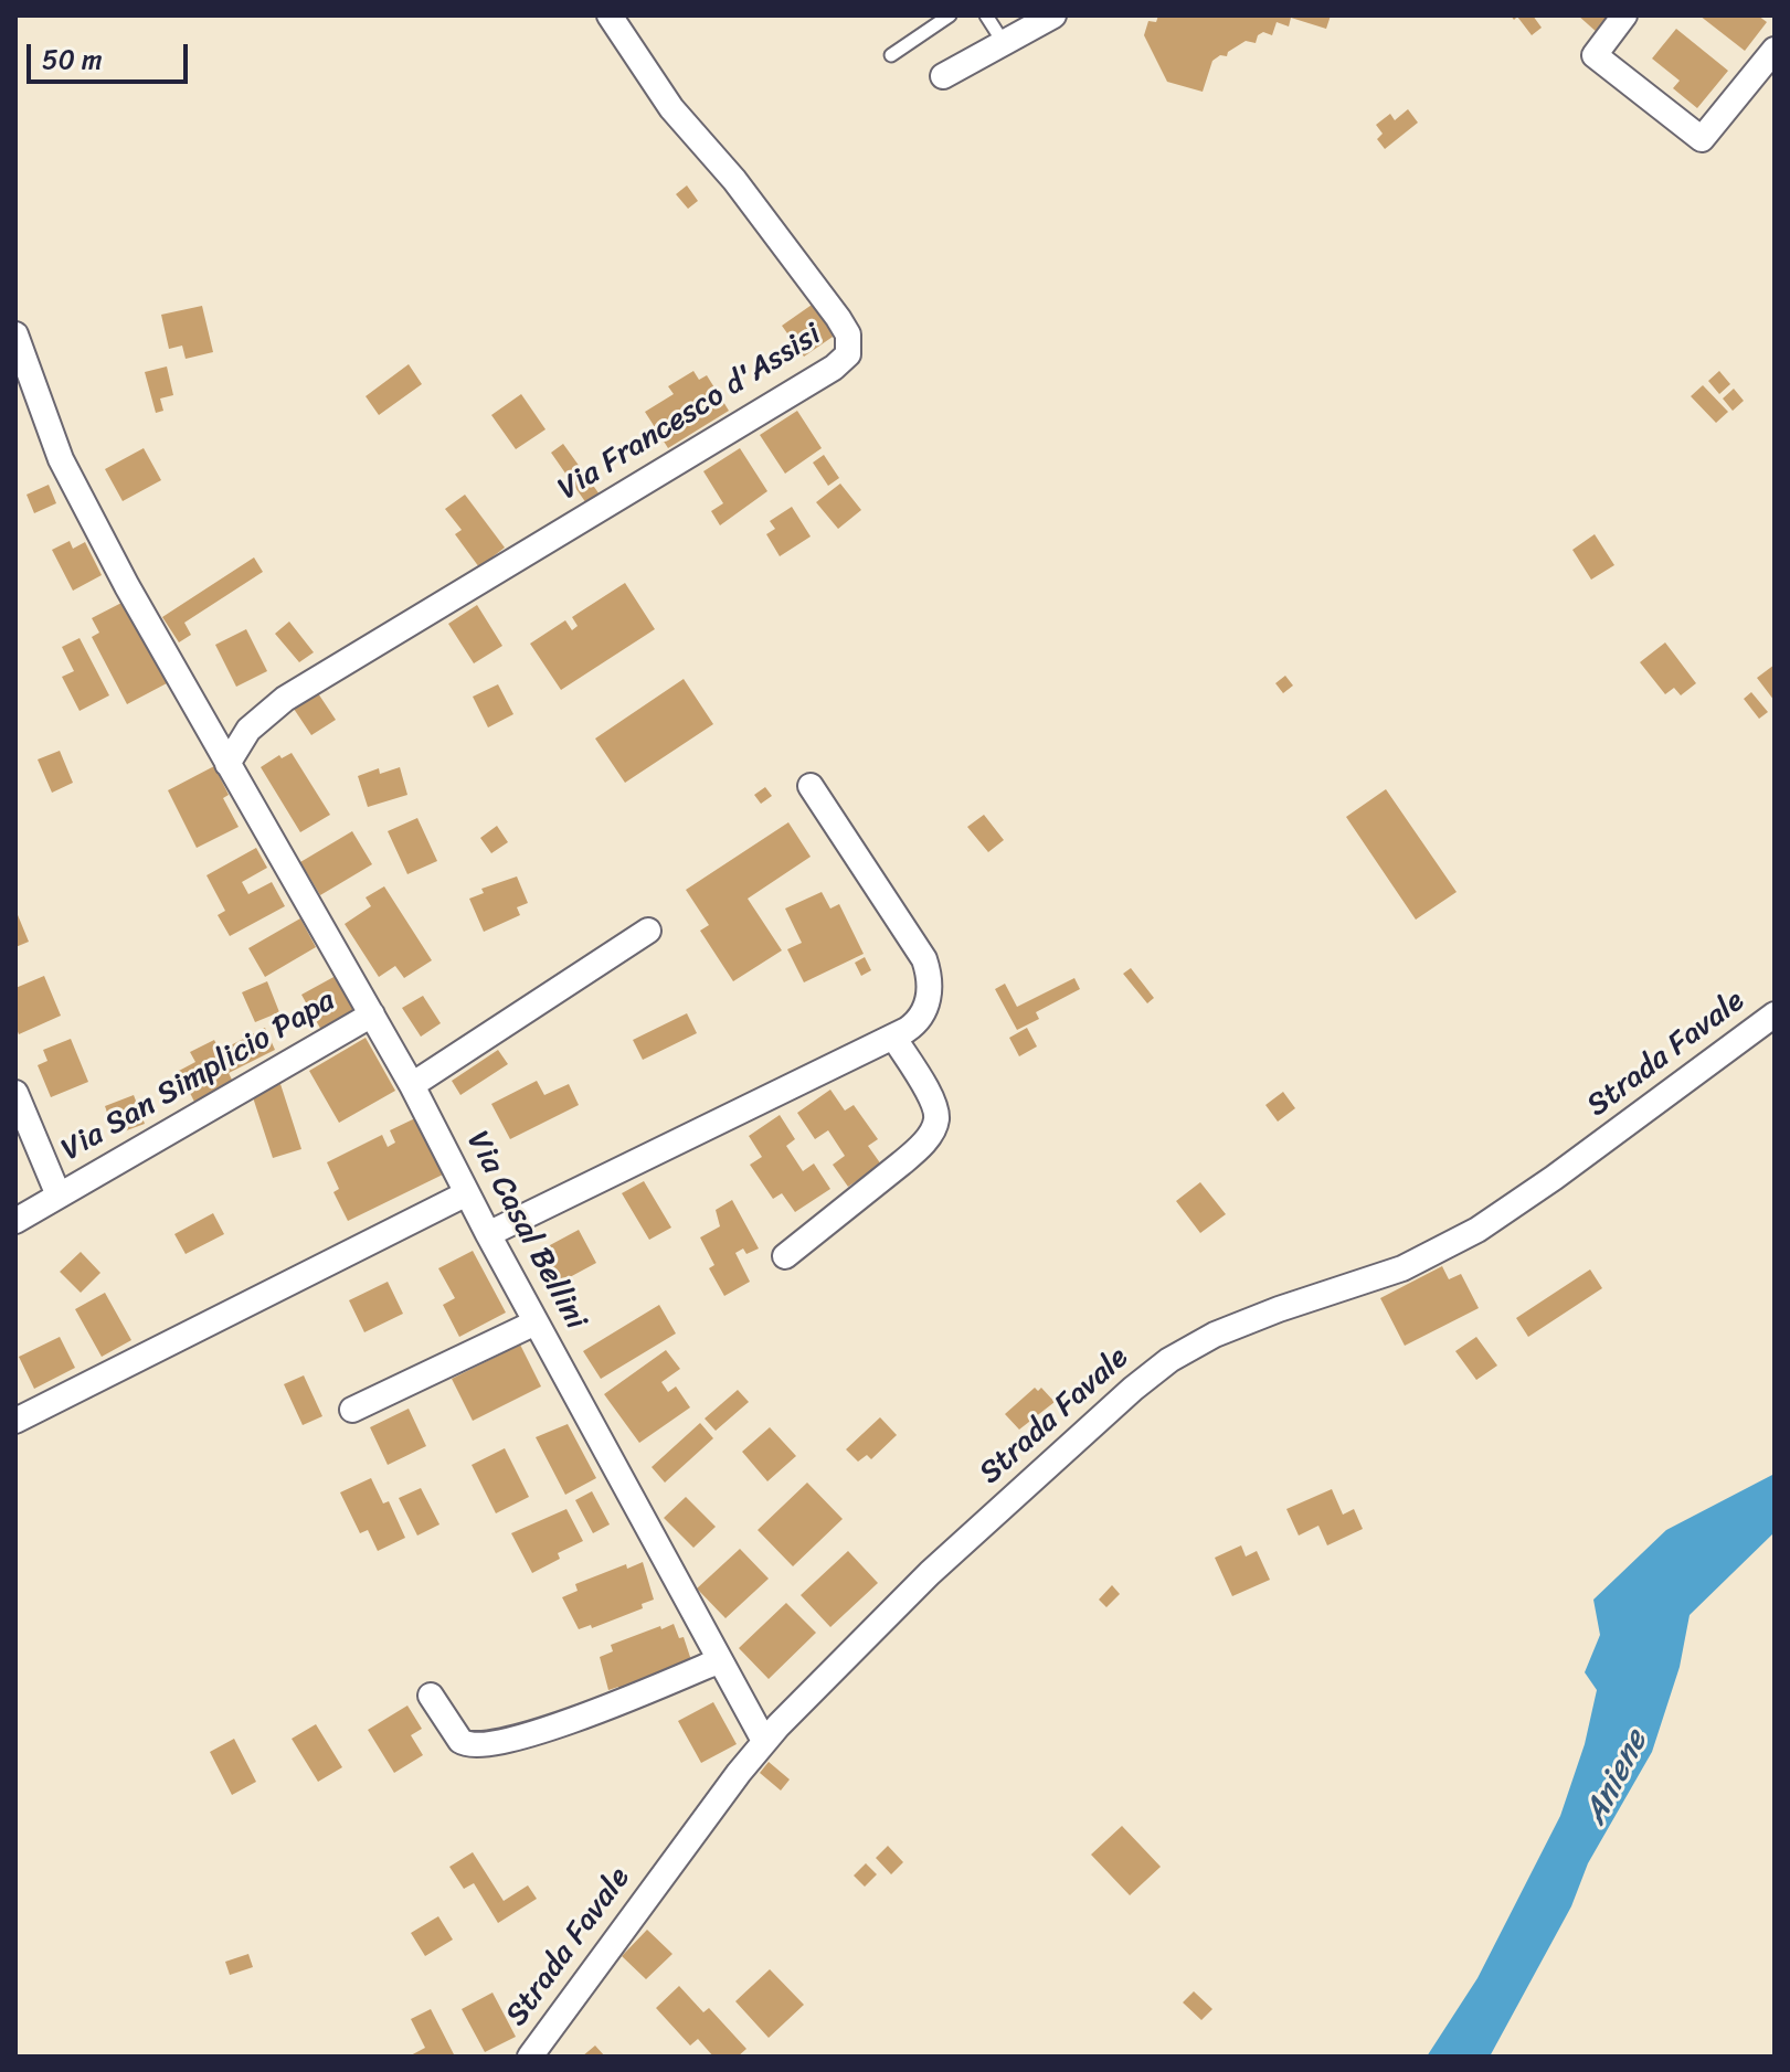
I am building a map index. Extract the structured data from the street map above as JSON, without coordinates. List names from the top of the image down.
{
  "streets": {
    "street": [
      "Via Francesco d'Assisi",
      "Strada Favale",
      "Via San Simplicio Papa",
      "Via Casal Bellini"
    ]
  },
  "crossings": [
    ["Via Francesco d'Assisi", "Via Casal Bellini"],
    ["Strada Favale", "Via Casal Bellini"],
    ["Via San Simplicio Papa", "Via Casal Bellini"]
  ],
  "water": ["Aniene"],
  "scale_bar": "50 m"
}
